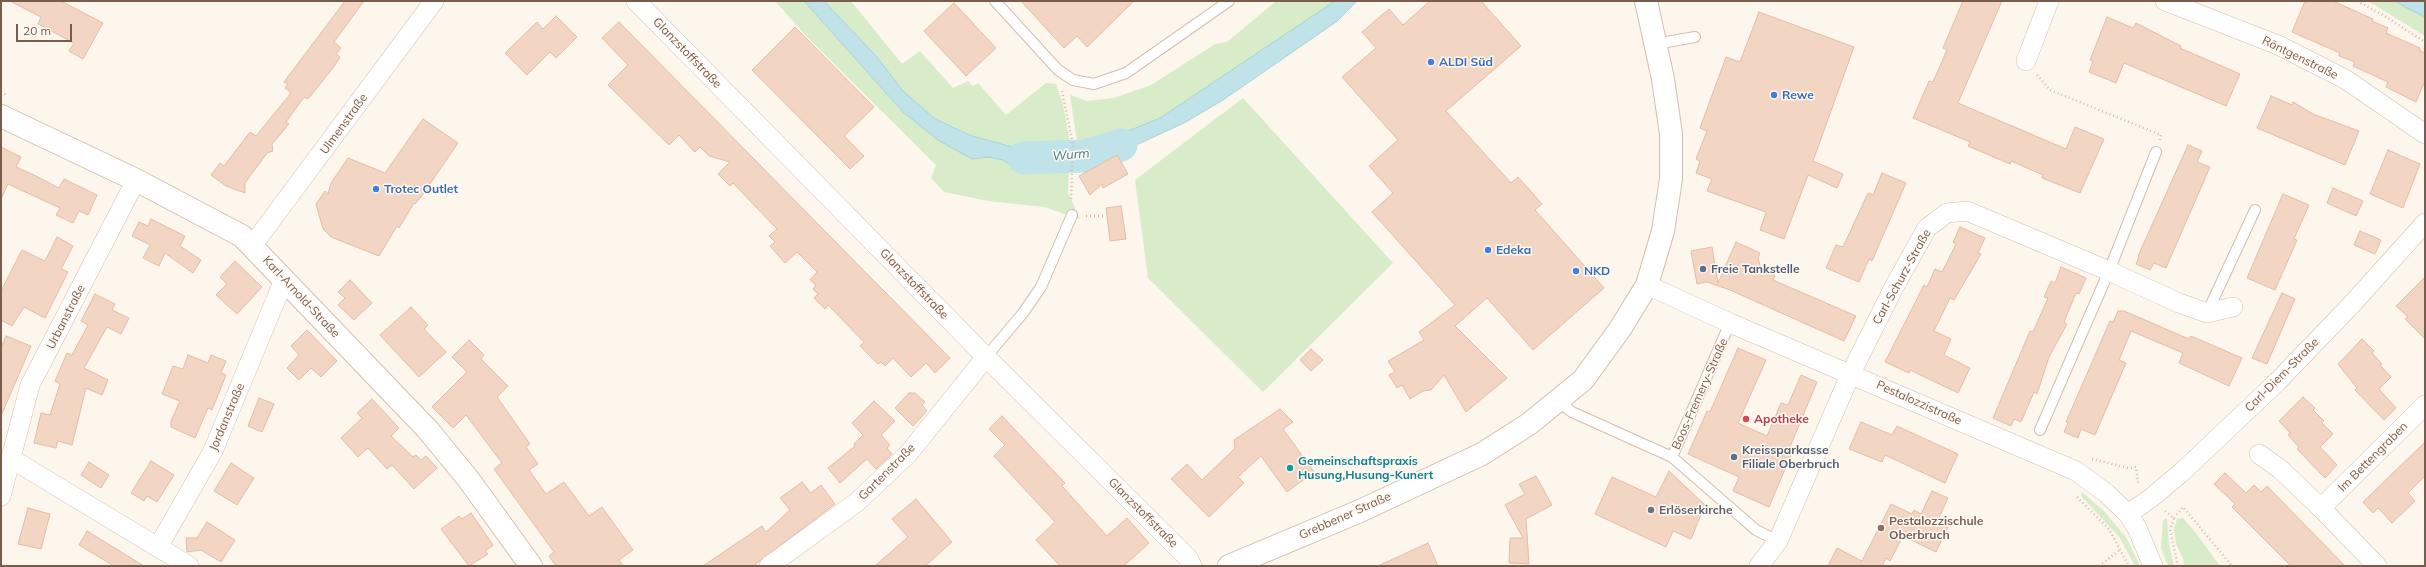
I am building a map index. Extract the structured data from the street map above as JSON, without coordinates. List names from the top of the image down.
{
  "streets": {
    "street": [
      "Glanzstoffstraße",
      "Röntgenstraße",
      "Ulmenstraße",
      "Carl-Schurz-Straße",
      "Karl-Arnold-Straße",
      "Urbanstraße",
      "Carl-Diem-Straße",
      "Pestalozzistraße",
      "Jordanstraße",
      "Im Bettengraben",
      "Gartenstraße",
      "Grebbener Straße"
    ],
    "lane": ["Boos-Fremery-Straße"]
  },
  "crossings": [
    ["Glanzstoffstraße", "Gartenstraße"],
    ["Ulmenstraße", "Karl-Arnold-Straße"],
    ["Carl-Schurz-Straße", "Pestalozzistraße"],
    ["Karl-Arnold-Straße", "Urbanstraße"],
    ["Karl-Arnold-Straße", "Jordanstraße"],
    ["Carl-Diem-Straße", "Pestalozzistraße"],
    ["Boos-Fremery-Straße", "Pestalozzistraße"],
    ["Boos-Fremery-Straße", "Grebbener Straße"],
    ["Pestalozzistraße", "Grebbener Straße"]
  ],
  "water": ["Wurm"],
  "places": [
    "ALDI Süd",
    "Rewe",
    "Trotec Outlet",
    "Edeka",
    "Freie Tankstelle",
    "NKD",
    "Apotheke",
    "Kreissparkasse Filiale Oberbruch",
    "Gemeinschaftspraxis Husung,Husung-Kunert",
    "Erlöserkirche",
    "Pestalozzischule Oberbruch"
  ],
  "scale_bar": "20 m"
}
